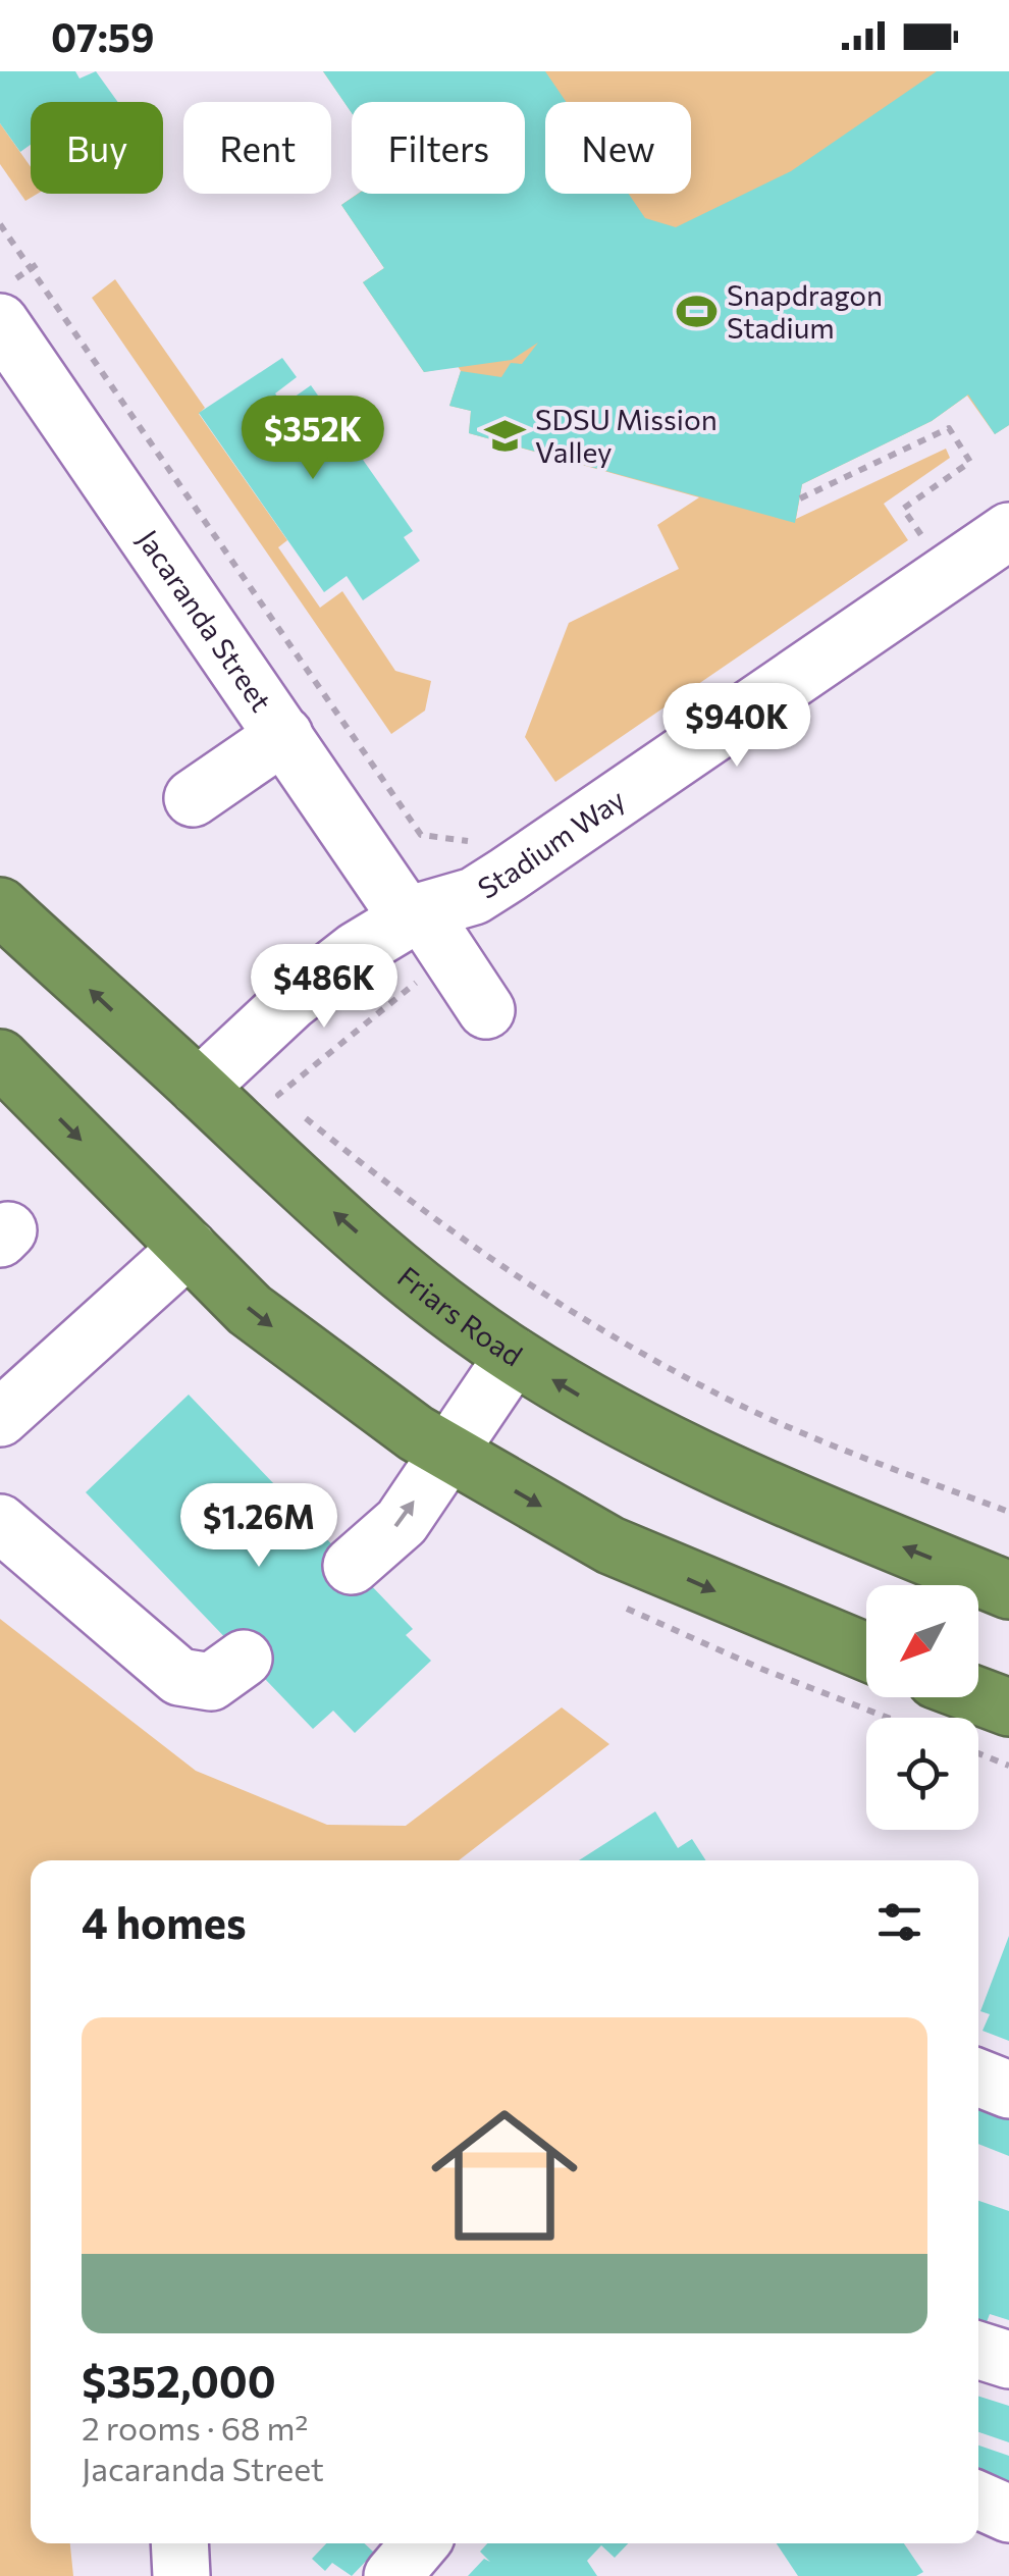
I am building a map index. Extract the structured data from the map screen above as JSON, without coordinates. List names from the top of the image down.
{
  "streets": {
    "highway": ["Friars Road"],
    "street": ["Jacaranda Street", "Stadium Way"]
  },
  "crossings": [
    ["Jacaranda Street", "Stadium Way"],
    ["Stadium Way", "Friars Road"]
  ],
  "places": {
    "sports": ["Snapdragon Stadium"],
    "school or university": ["SDSU Mission Valley"]
  },
  "north": "bottom left",
  "page": {
    "status": "07:59",
    "chip": [
      "Buy",
      "Rent",
      "Filters",
      "New"
    ],
    "price": [
      "$352K",
      "$940K",
      "$486K",
      "$1.26M"
    ],
    "heading": "4 homes",
    "list": [
      {
        "name": "$352,000",
        "note": "2 rooms · 68 m² · Jacaranda Street"
      }
    ]
  }
}
